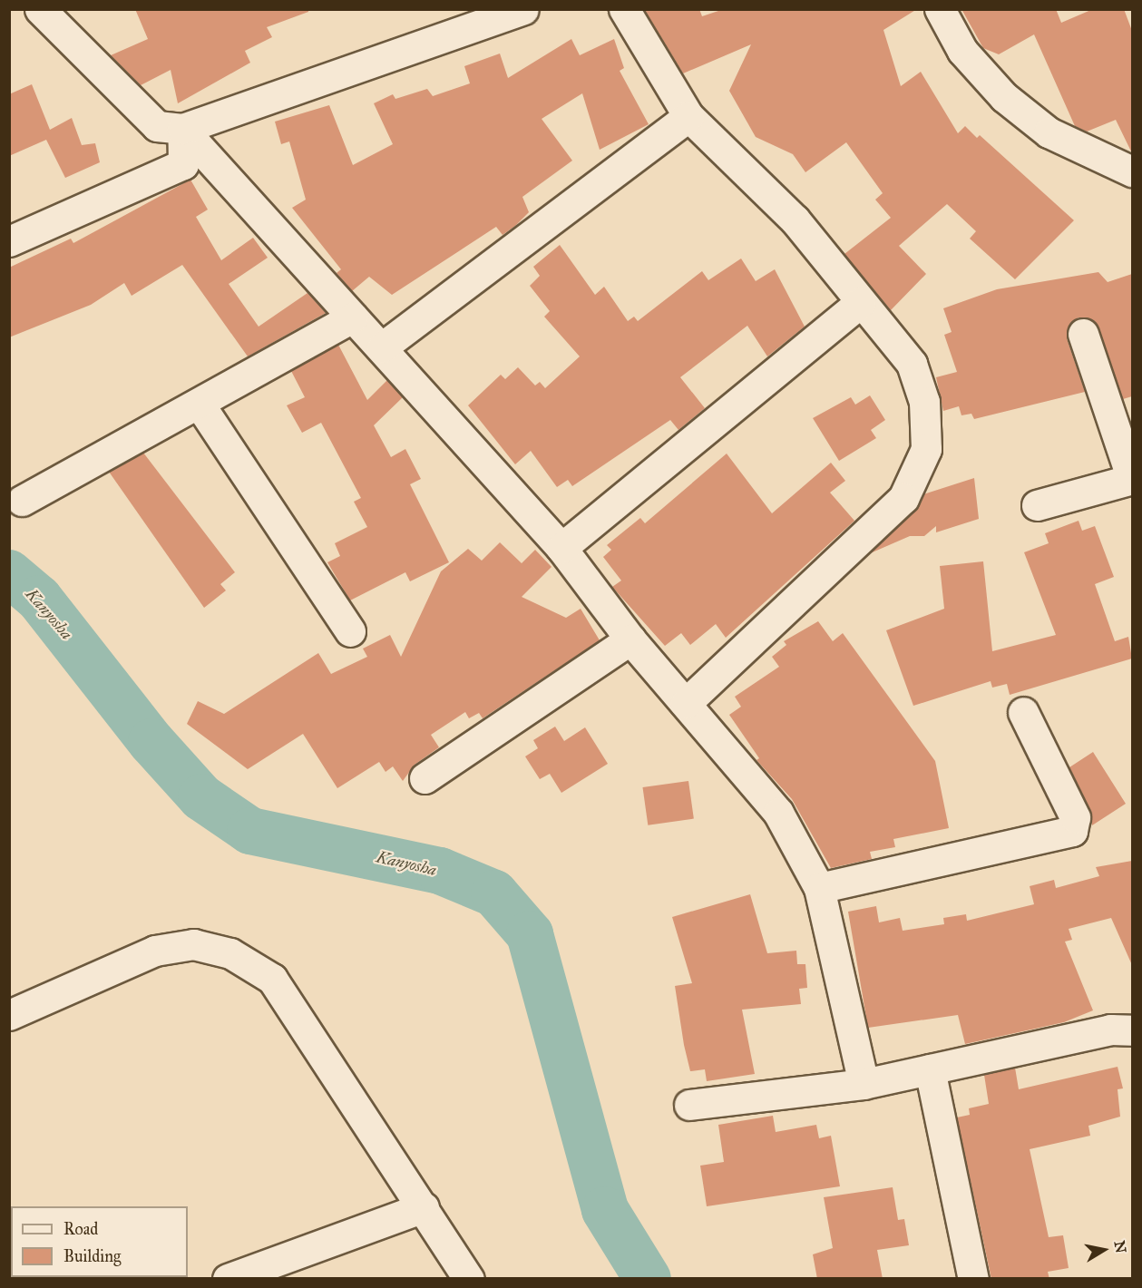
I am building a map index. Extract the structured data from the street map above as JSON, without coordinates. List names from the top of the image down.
{
  "water": ["Kanyosha"],
  "legend": ["Road", "Building"],
  "north": "right"
}
